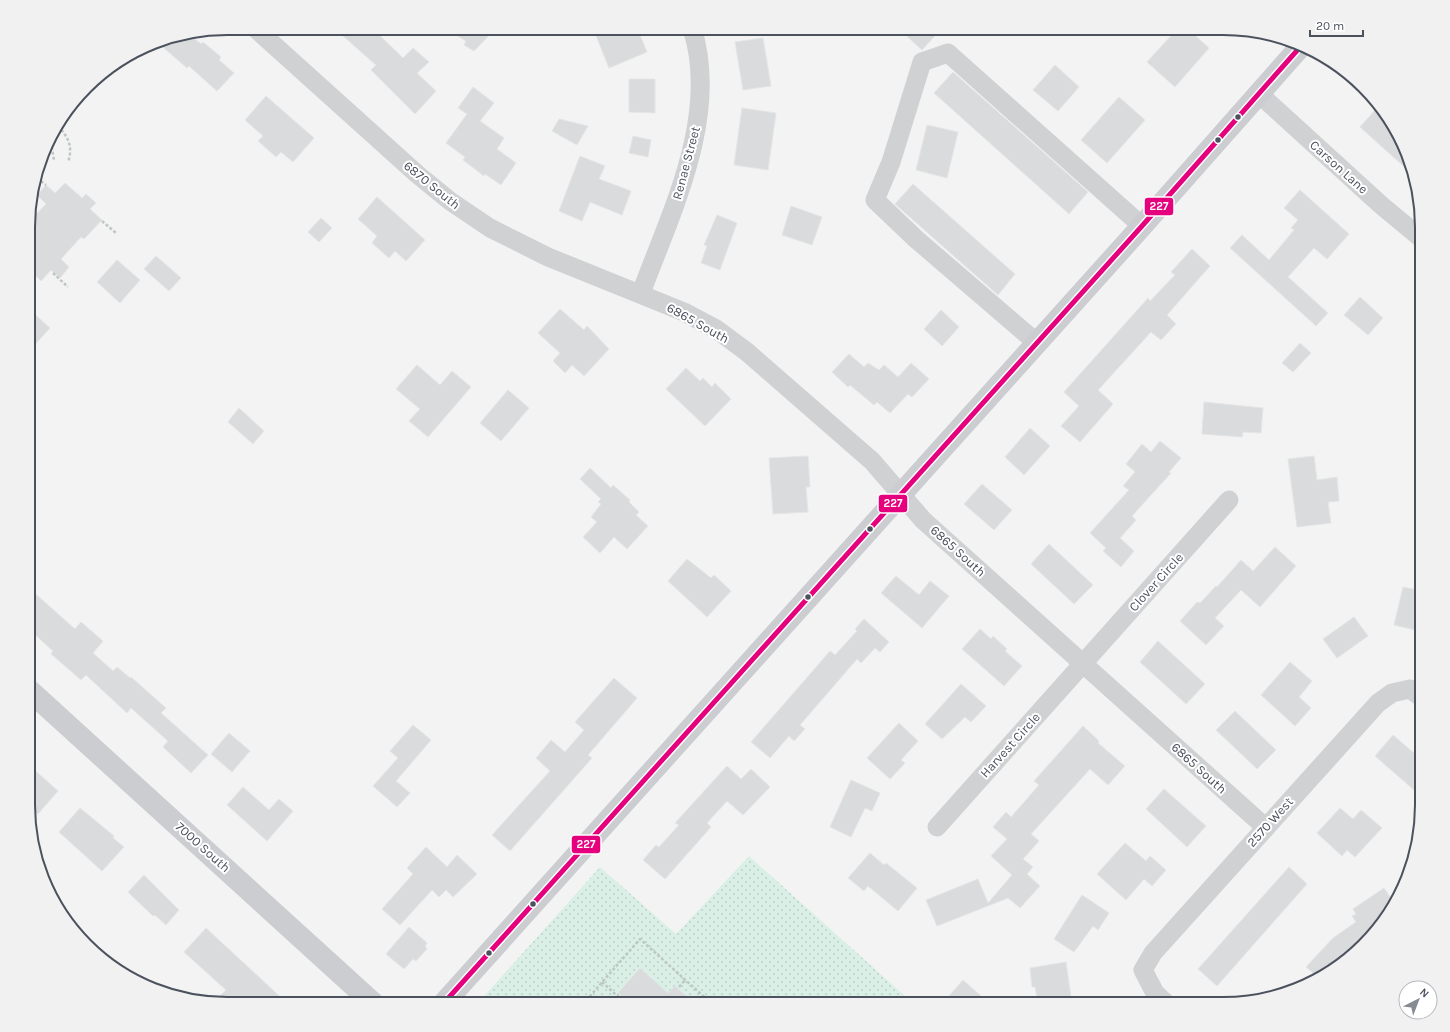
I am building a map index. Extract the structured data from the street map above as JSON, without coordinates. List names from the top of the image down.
{
  "streets": {
    "main road": ["7000 South"],
    "street": [
      "Renae Street",
      "Carson Lane",
      "6870 South",
      "6865 South",
      "Clover Circle",
      "Harvest Circle",
      "2570 West"
    ]
  },
  "crossings": [
    ["Renae Street", "6870 South"],
    ["Renae Street", "6865 South"],
    ["6870 South", "6865 South"],
    ["6865 South", "Clover Circle"],
    ["6865 South", "Harvest Circle"],
    ["6865 South", "2570 West"],
    ["Clover Circle", "Harvest Circle"]
  ],
  "lines": ["transit line 227"],
  "scale_bar": "20 m",
  "north": "top right"
}
